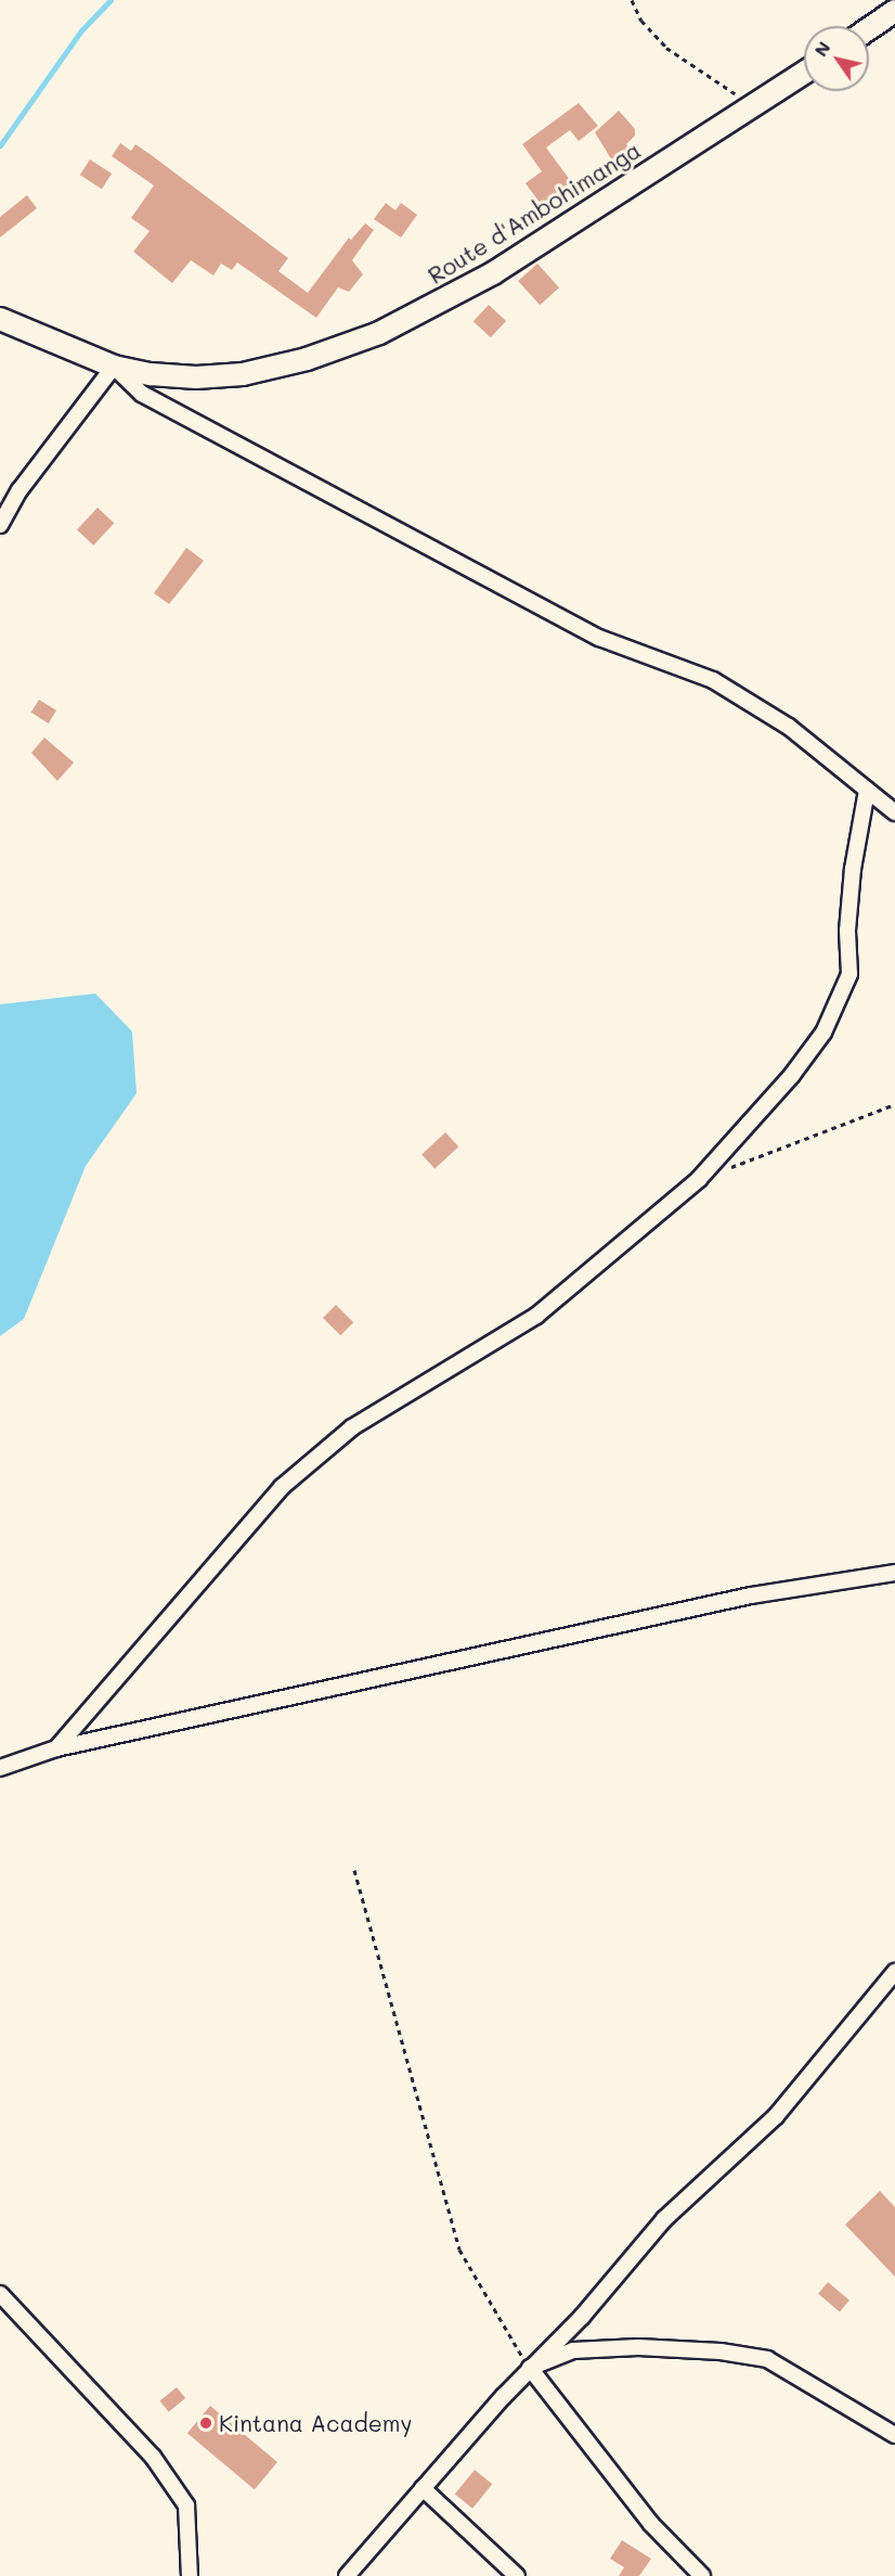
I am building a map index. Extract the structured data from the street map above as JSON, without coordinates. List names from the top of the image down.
{
  "streets": {
    "street": ["Route d'Ambohimanga"]
  },
  "places": ["Kintana Academy"],
  "north": "top left"
}
